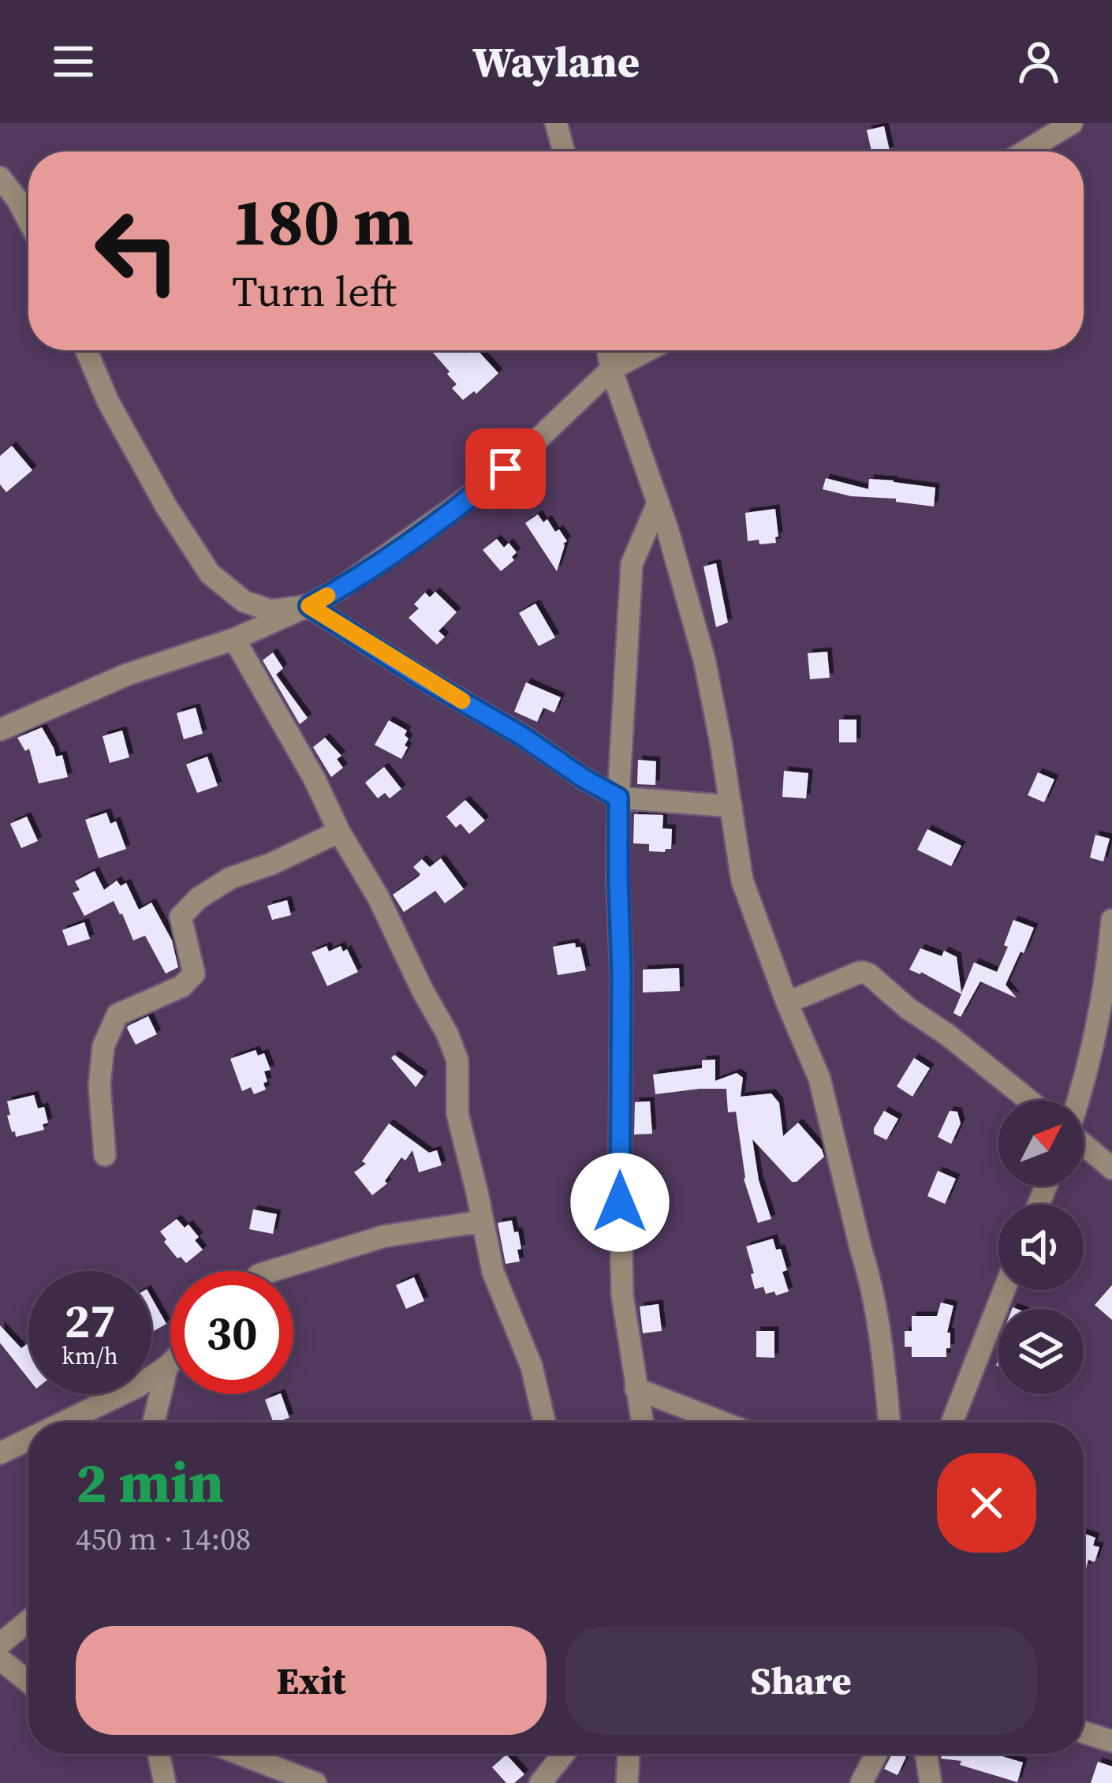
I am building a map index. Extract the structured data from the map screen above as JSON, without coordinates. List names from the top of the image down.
{
  "north": "top right",
  "page": {
    "header": "Waylane",
    "turn": ["180 m", "Turn left"],
    "speed": "27 km/h",
    "limit": "30",
    "heading": ["2 min", "450 m · 14:08"],
    "buttons": ["Exit", "Share"]
  }
}
